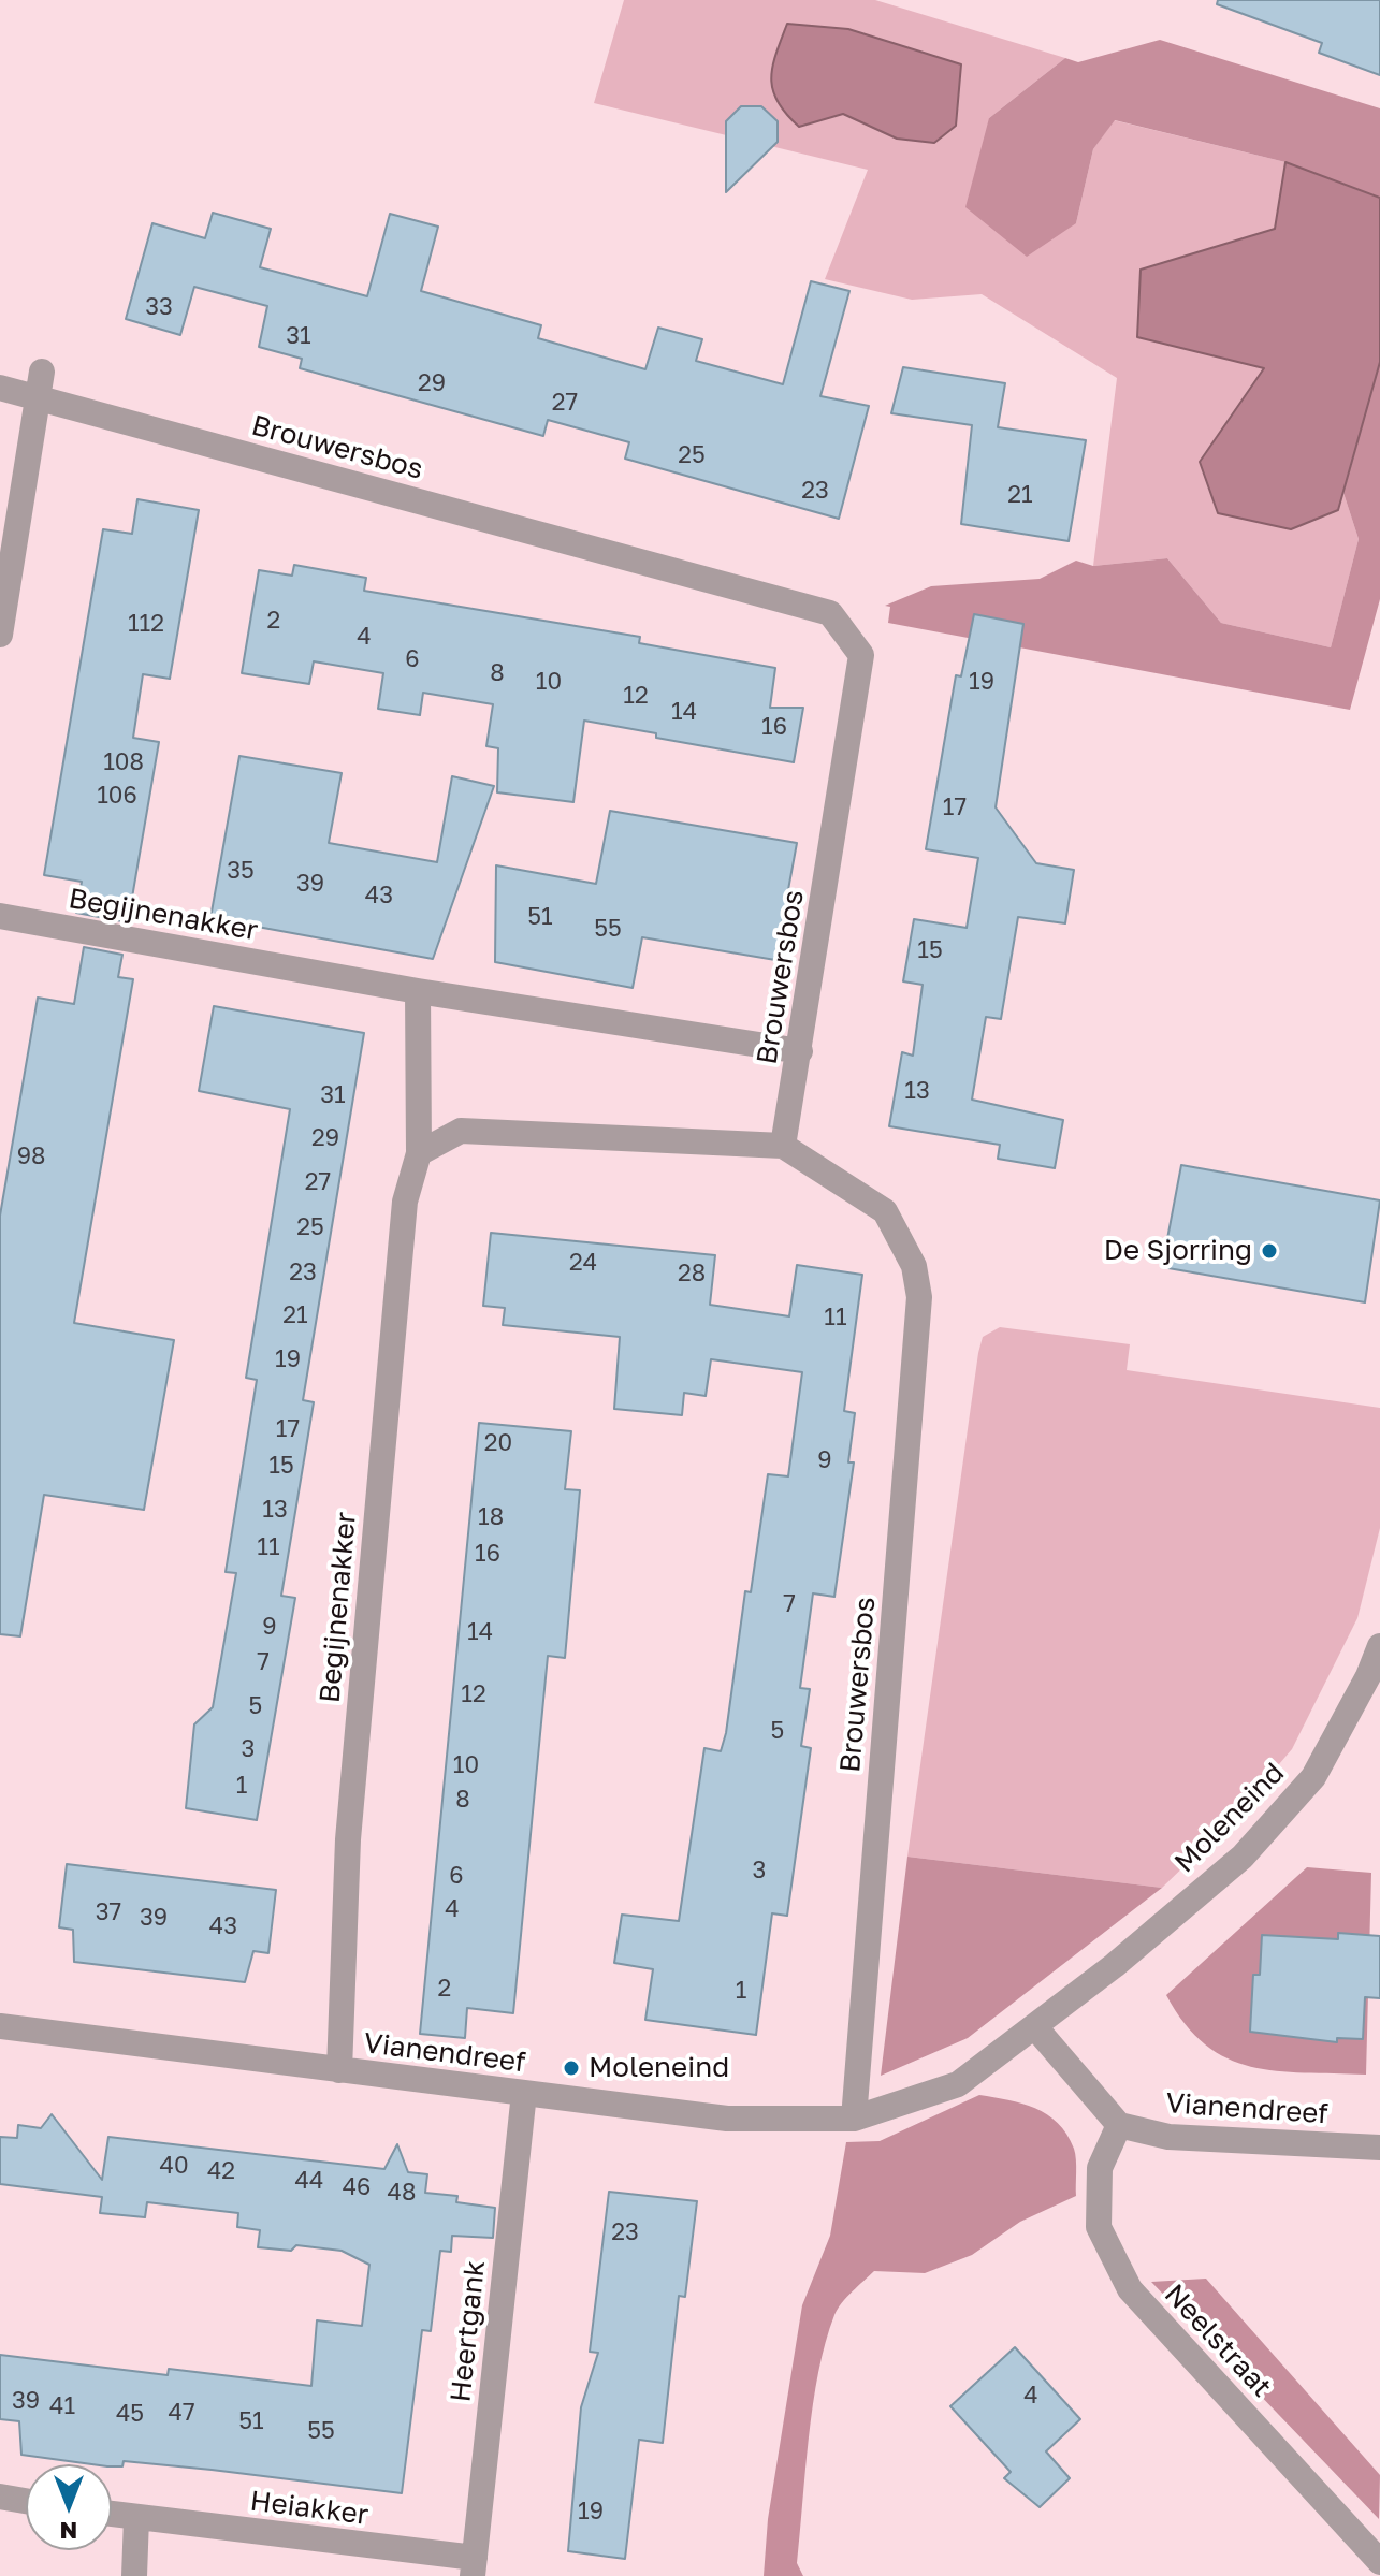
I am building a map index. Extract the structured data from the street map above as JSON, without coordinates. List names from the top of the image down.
{
  "streets": {
    "street": [
      "Brouwersbos",
      "Begijnenakker",
      "Moleneind",
      "Vianendreef",
      "Heertgank",
      "Neelstraat",
      "Heiakker"
    ]
  },
  "crossings": [
    ["Brouwersbos", "Begijnenakker"],
    ["Brouwersbos", "Vianendreef"],
    ["Begijnenakker", "Vianendreef"],
    ["Moleneind", "Vianendreef"],
    ["Vianendreef", "Heertgank"],
    ["Vianendreef", "Neelstraat"],
    ["Heertgank", "Heiakker"]
  ],
  "places": ["De Sjorring", "Moleneind"],
  "house_numbers": [
    "33",
    "31",
    "29",
    "27",
    "25",
    "23",
    "21",
    "2",
    "112",
    "4",
    "6",
    "8",
    "10",
    "19",
    "12",
    "14",
    "16",
    "108",
    "106",
    "17",
    "35",
    "39",
    "43",
    "51",
    "55",
    "15",
    "13",
    "31",
    "29",
    "98",
    "27",
    "25",
    "24",
    "23",
    "28",
    "21",
    "11",
    "19",
    "17",
    "20",
    "9",
    "15",
    "13",
    "18",
    "11",
    "16",
    "7",
    "9",
    "14",
    "7",
    "12",
    "5",
    "5",
    "3",
    "10",
    "1",
    "8",
    "3",
    "6",
    "4",
    "37",
    "39",
    "43",
    "2",
    "1",
    "40",
    "42",
    "44",
    "46",
    "48",
    "23",
    "4",
    "39",
    "41",
    "47",
    "45",
    "51",
    "55",
    "19"
  ],
  "north": "bottom"
}
